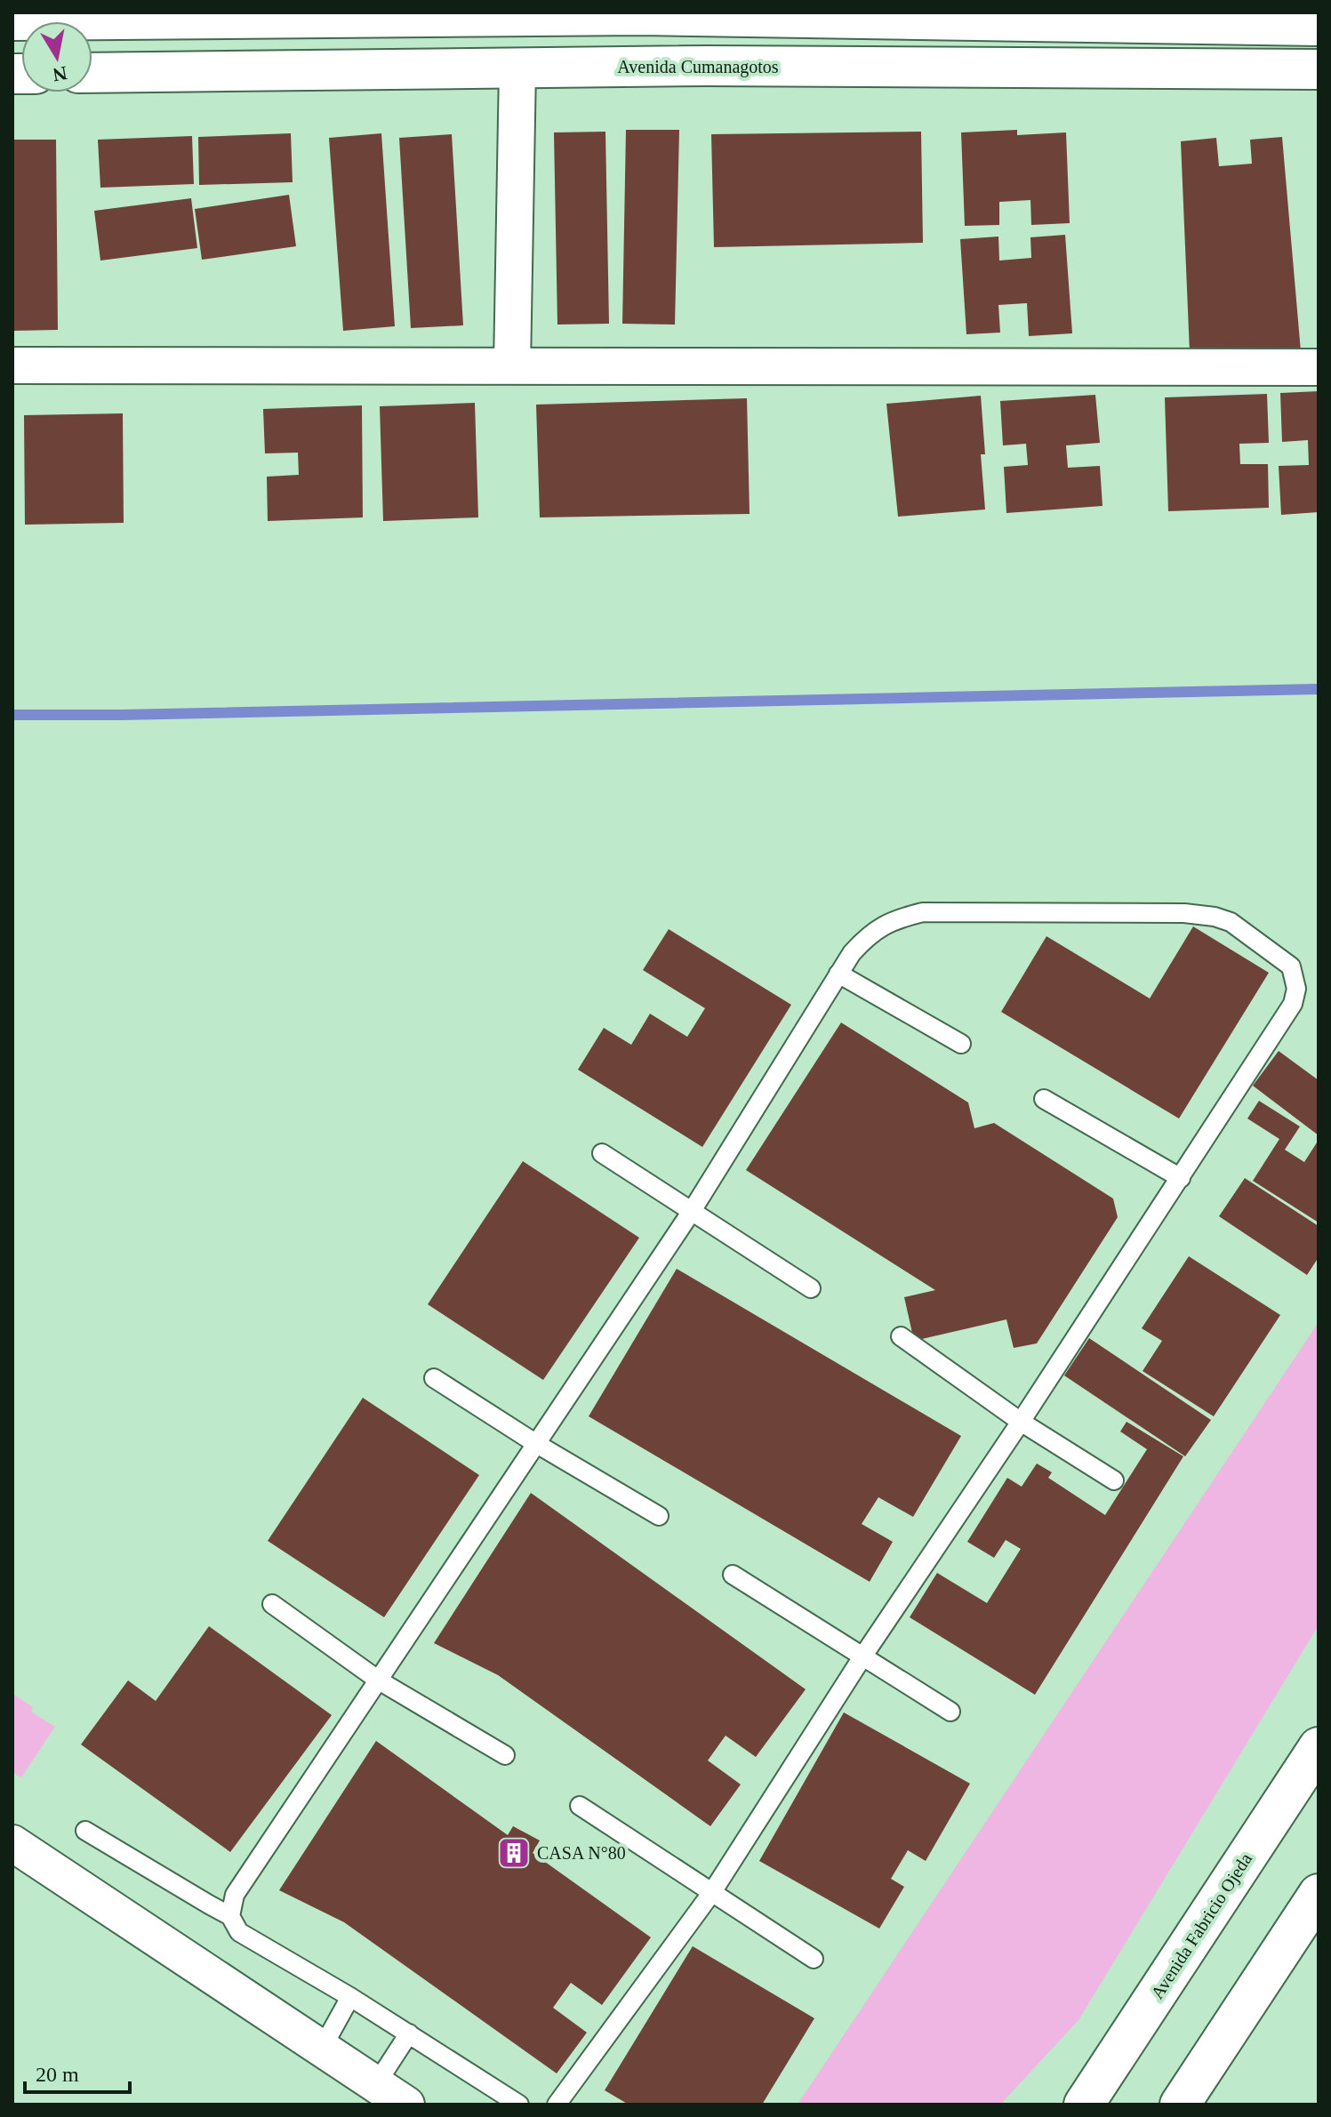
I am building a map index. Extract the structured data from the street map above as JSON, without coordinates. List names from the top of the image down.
{
  "streets": {
    "street": ["Avenida Cumanagotos", "Avenida Fabricio Ojeda"]
  },
  "places": {
    "building": ["CASA N°80"]
  },
  "scale_bar": "20 m",
  "north": "bottom"
}
